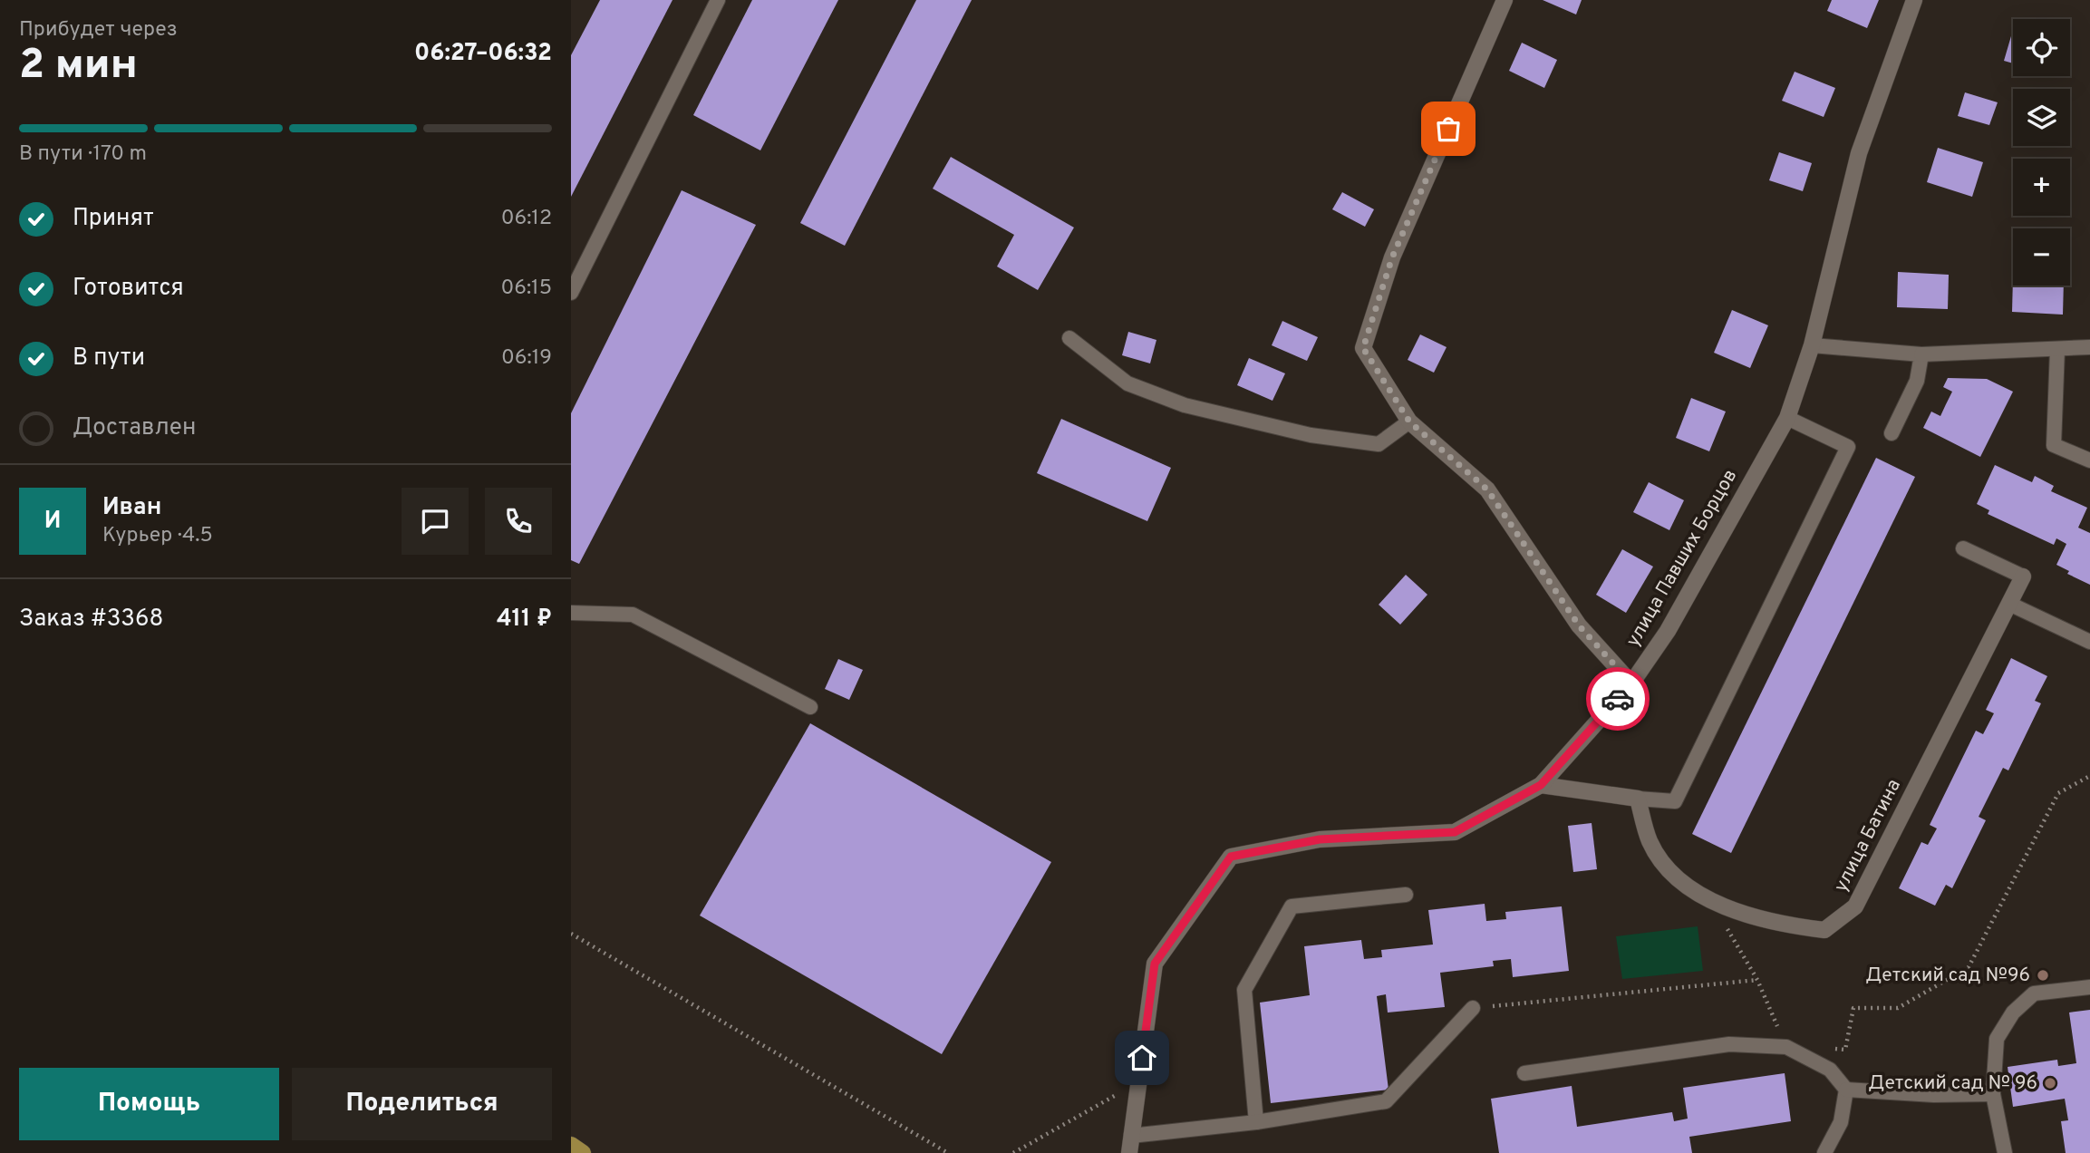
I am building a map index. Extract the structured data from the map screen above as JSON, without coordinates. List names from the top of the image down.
{
  "streets": {
    "street": ["улица Павших Борцов", "улица Батина"]
  },
  "places": ["Детский сад №96", "Детский сад № 96"],
  "page": {
    "heading": ["2 мин", "Прибудет через", "06:27–06:32"],
    "panel": [
      "Иван",
      "Курьер · 4.5",
      "Заказ #3368",
      "411 ₽"
    ],
    "map_buttons": ["+", "−"],
    "bar": "В пути · 170 m",
    "list": [
      ["Принят", "06:12"],
      ["Готовится", "06:15"],
      ["В пути", "06:19"],
      "Доставлен"
    ],
    "round": "И",
    "buttons": ["Помощь", "Поделиться"]
  }
}
